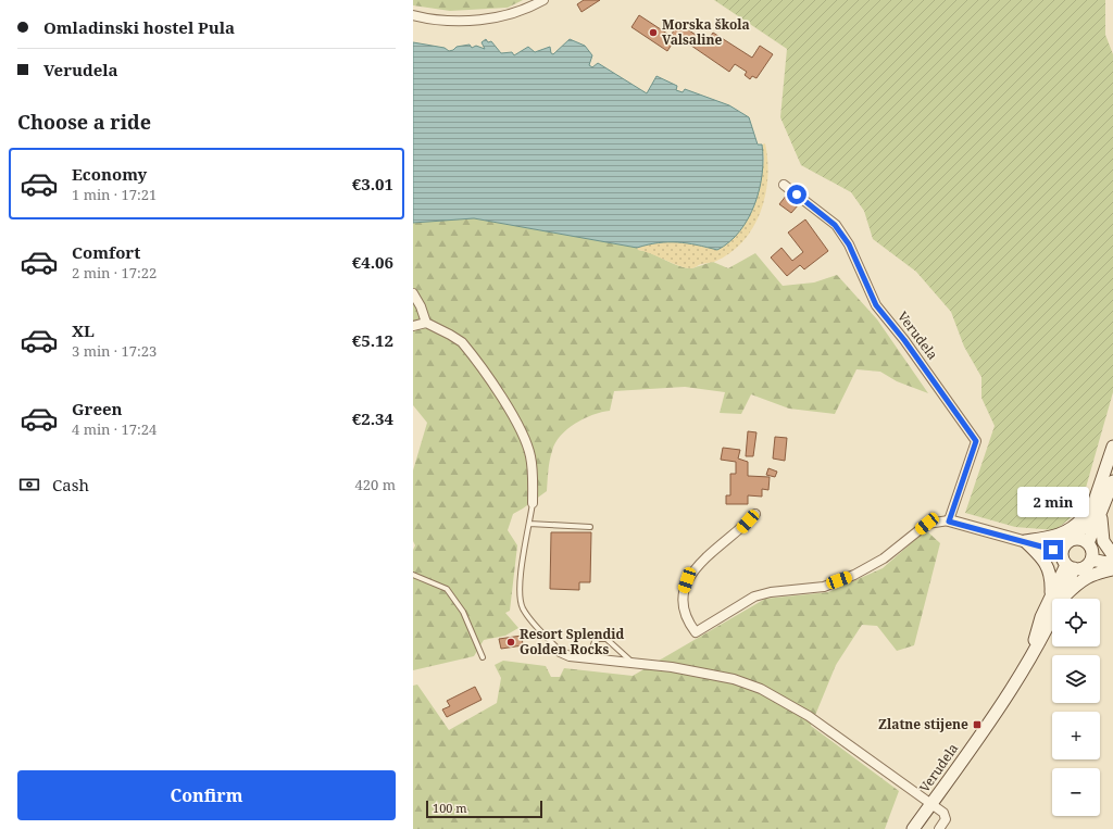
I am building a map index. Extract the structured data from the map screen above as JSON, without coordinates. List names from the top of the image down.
{
  "streets": {
    "main road": ["Verudela"]
  },
  "places": {
    "other": ["Morska škola Valsaline", "Resort Splendid Golden Rocks"],
    "transit": ["Zlatne stijene"]
  },
  "scale_bar": "100 m",
  "page": {
    "banner": ["Omladinski hostel Pula", "Verudela"],
    "heading": "Choose a ride",
    "list": [
      {
        "name": "Economy",
        "note": "1 min · 17:21",
        "value": "€3.01"
      },
      {
        "name": "Comfort",
        "note": "2 min · 17:22",
        "value": "€4.06"
      },
      {
        "name": "XL",
        "note": "3 min · 17:23",
        "value": "€5.12"
      },
      {
        "name": "Green",
        "note": "4 min · 17:24",
        "value": "€2.34"
      }
    ],
    "pay": ["Cash", "420 m"],
    "bubble": "2 min",
    "map_buttons": ["+", "−"],
    "buttons": "Confirm",
    "scale": "100 m"
  }
}
